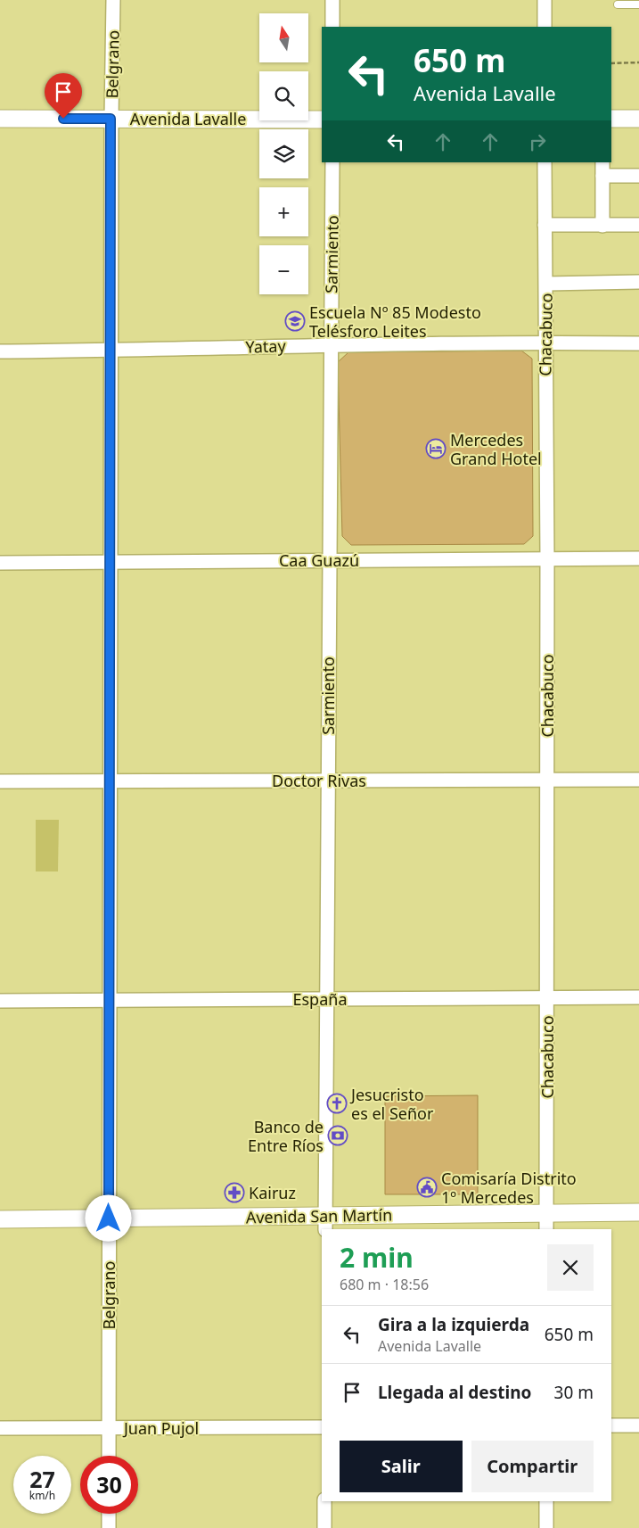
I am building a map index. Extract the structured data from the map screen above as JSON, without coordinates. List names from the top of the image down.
{
  "streets": {
    "street": [
      "Belgrano",
      "Avenida Lavalle",
      "Sarmiento",
      "Chacabuco",
      "Yatay",
      "Caa Guazú",
      "Doctor Rivas",
      "España",
      "Avenida San Martín",
      "Juan Pujol"
    ]
  },
  "crossings": [
    ["Belgrano", "Avenida Lavalle"],
    ["Belgrano", "Yatay"],
    ["Belgrano", "Caa Guazú"],
    ["Belgrano", "Doctor Rivas"],
    ["Belgrano", "España"],
    ["Belgrano", "Avenida San Martín"],
    ["Belgrano", "Juan Pujol"],
    ["Sarmiento", "Yatay"],
    ["Sarmiento", "Caa Guazú"],
    ["Sarmiento", "Doctor Rivas"],
    ["Sarmiento", "España"],
    ["Sarmiento", "Avenida San Martín"],
    ["Chacabuco", "Yatay"],
    ["Chacabuco", "Caa Guazú"],
    ["Chacabuco", "Doctor Rivas"],
    ["Chacabuco", "España"],
    ["Chacabuco", "Avenida San Martín"]
  ],
  "places": {
    "school or university": ["Escuela Nº 85 Modesto Telésforo Leites"],
    "hotel": ["Mercedes Grand Hotel"],
    "church": ["Jesucristo es el Señor"],
    "bank": ["Banco de Entre Ríos"],
    "public building": ["Comisaría Distrito 1º Mercedes"],
    "pharmacy": ["Kairuz"]
  },
  "north": "top",
  "page": {
    "map_buttons": ["+", "−"],
    "turn": ["650 m", "Avenida Lavalle"],
    "heading": ["2 min", "680 m · 18:56"],
    "list": [
      {
        "name": "Gira a la izquierda",
        "note": "Avenida Lavalle",
        "value": "650 m"
      },
      {
        "name": "Llegada al destino",
        "value": "30 m"
      }
    ],
    "buttons": ["Salir", "Compartir"],
    "speed": "27 km/h",
    "limit": "30"
  }
}
